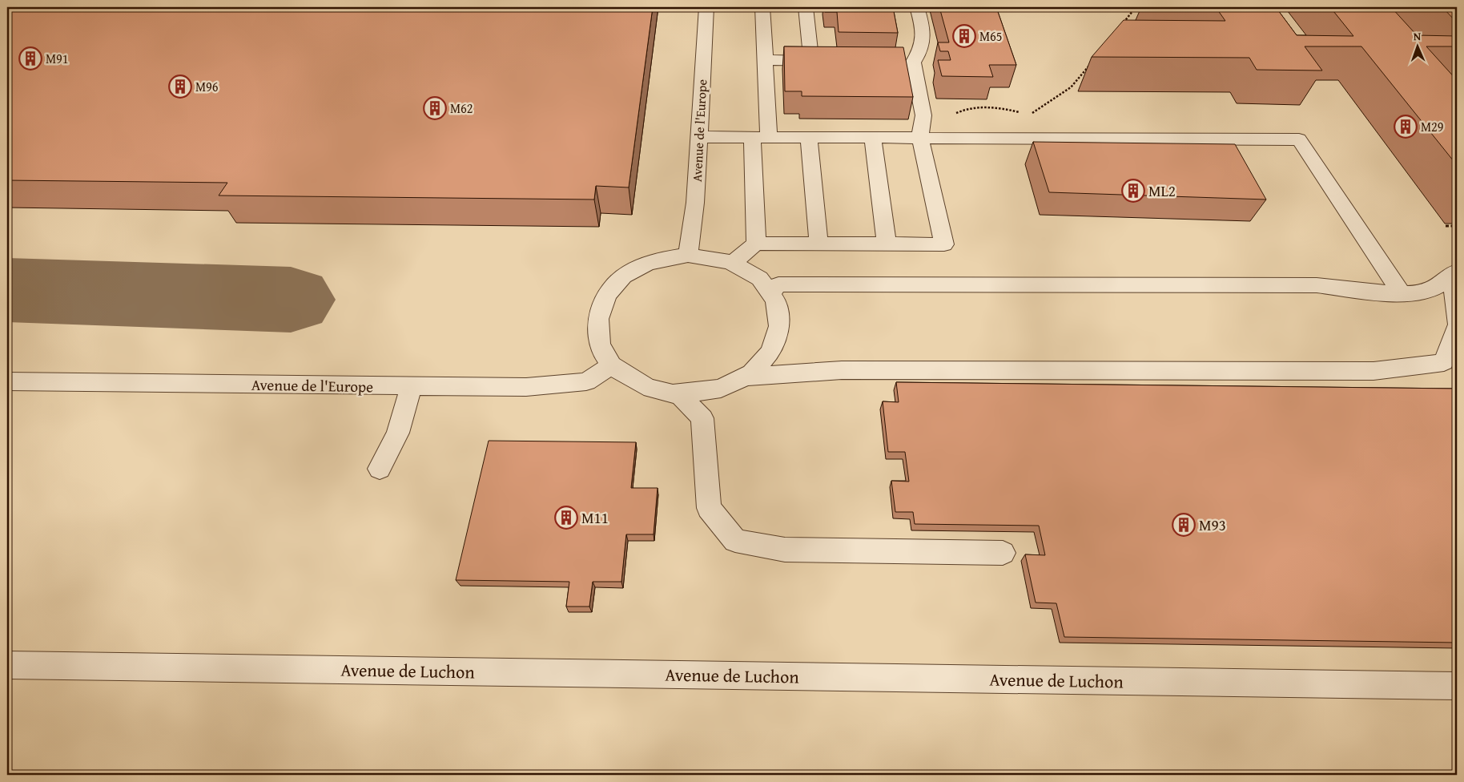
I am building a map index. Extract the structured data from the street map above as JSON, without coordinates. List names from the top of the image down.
{
  "streets": {
    "lane": ["Avenue de l'Europe", "Avenue de Luchon"]
  },
  "places": {
    "building": [
      "M65",
      "M91",
      "M96",
      "M62",
      "M29",
      "ML2",
      "M11",
      "M93"
    ]
  },
  "north": "top"
}
